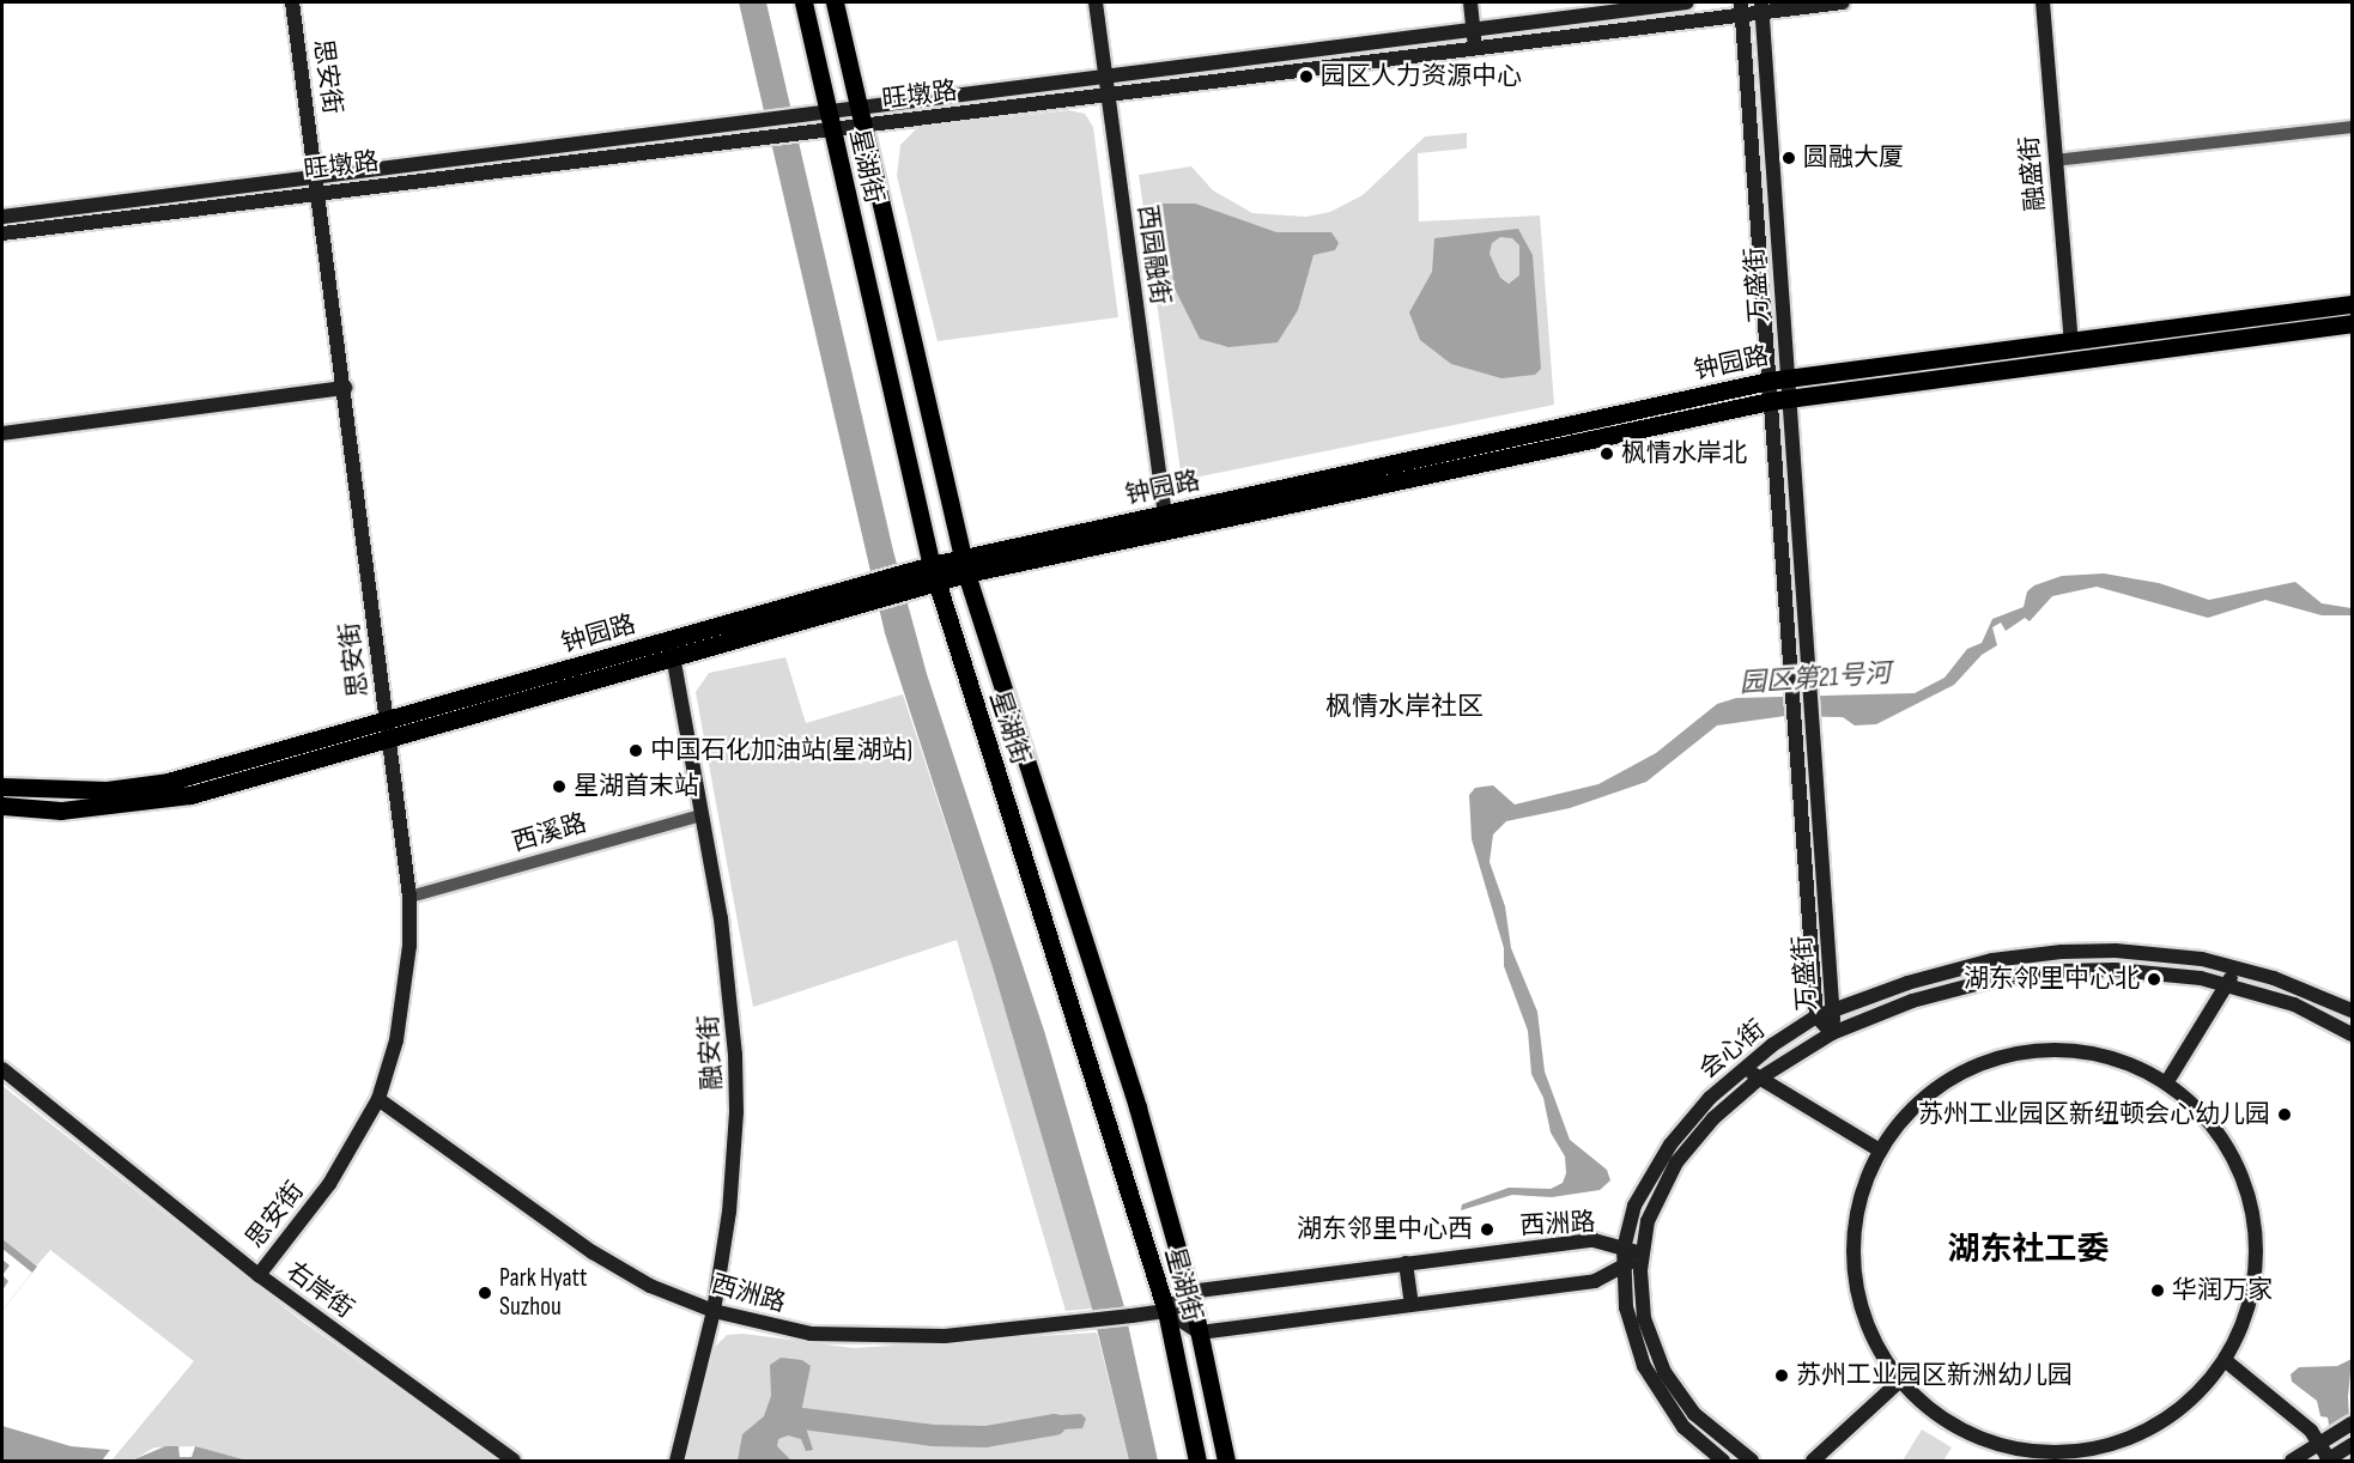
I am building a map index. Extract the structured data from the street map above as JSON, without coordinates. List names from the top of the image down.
{
  "streets": {
    "main road": [
      "思安街",
      "旺墩路",
      "星湖街",
      "融盛街",
      "西园融街",
      "万盛街",
      "钟园路",
      "会心街",
      "融安街",
      "西洲路",
      "右岸街"
    ],
    "street": ["西溪路"]
  },
  "crossings": [
    ["思安街", "旺墩路"],
    ["思安街", "钟园路"],
    ["思安街", "西溪路"],
    ["思安街", "西洲路"],
    ["思安街", "右岸街"],
    ["旺墩路", "星湖街"],
    ["旺墩路", "西园融街"],
    ["旺墩路", "万盛街"],
    ["星湖街", "钟园路"],
    ["星湖街", "西洲路"],
    ["融盛街", "钟园路"],
    ["西园融街", "钟园路"],
    ["万盛街", "钟园路"],
    ["万盛街", "会心街"],
    ["钟园路", "融安街"],
    ["西溪路", "融安街"],
    ["会心街", "西洲路"],
    ["融安街", "西洲路"]
  ],
  "districts": ["枫情水岸社区", "湖东社工委"],
  "water": ["园区第21号河"],
  "places": [
    "园区人力资源中心",
    "圆融大厦",
    "枫情水岸北",
    "中国石化加油站(星湖站)",
    "星湖首末站",
    "湖东邻里中心北",
    "苏州工业园区新纽顿会心幼儿园",
    "湖东邻里中心西",
    "华润万家",
    "Park Hyatt Suzhou",
    "苏州工业园区新洲幼儿园"
  ]
}
